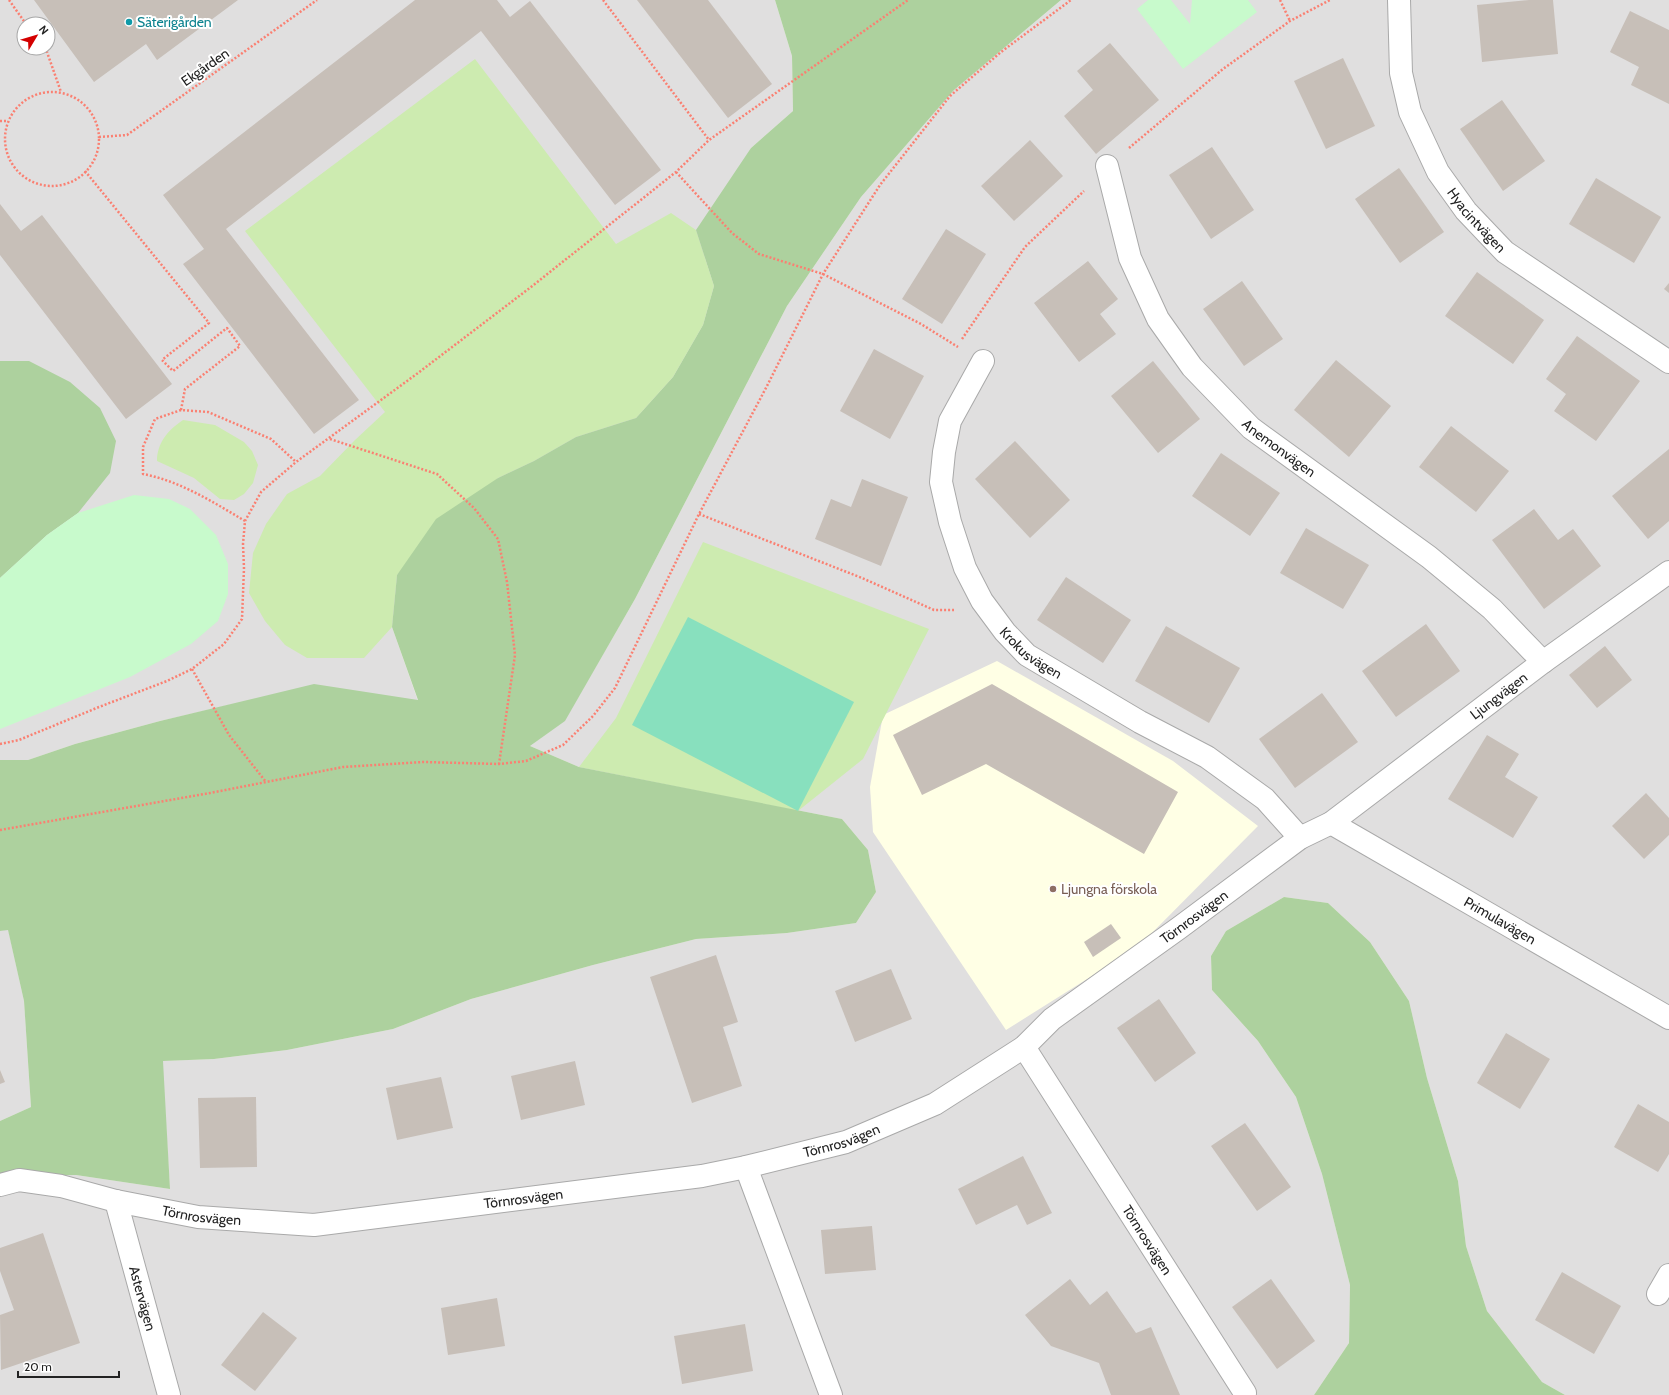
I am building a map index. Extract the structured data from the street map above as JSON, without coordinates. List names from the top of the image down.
{
  "streets": {
    "street": [
      "Hyacintvägen",
      "Anemonvägen",
      "Krokusvägen",
      "Ljungvägen",
      "Törnrosvägen",
      "Primulavägen",
      "Astervägen"
    ],
    "path": ["Ekgården"]
  },
  "crossings": [
    ["Anemonvägen", "Ljungvägen"],
    ["Krokusvägen", "Törnrosvägen"],
    ["Ljungvägen", "Törnrosvägen"],
    ["Ljungvägen", "Primulavägen"],
    ["Törnrosvägen", "Primulavägen"],
    ["Törnrosvägen", "Astervägen"]
  ],
  "places": ["Säterigården", "Ljungna förskola"],
  "scale_bar": "20 m",
  "north": "top right"
}
